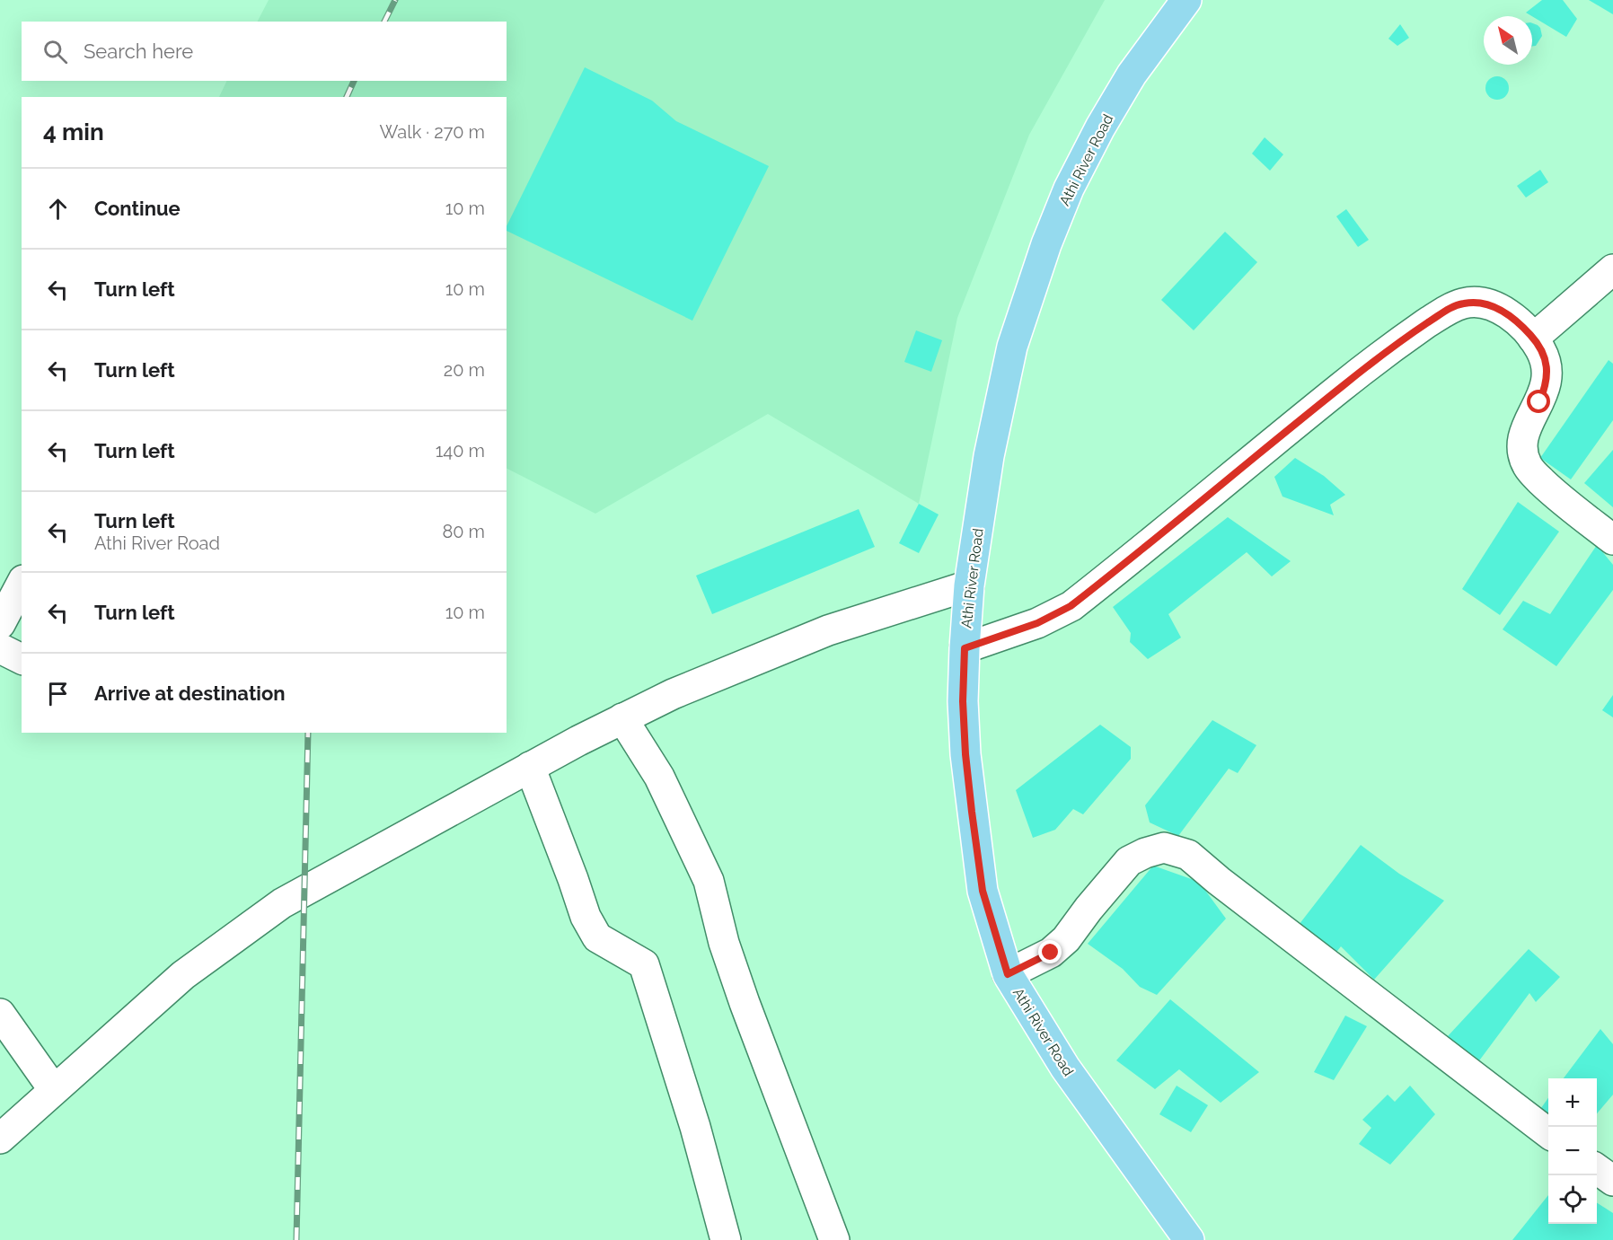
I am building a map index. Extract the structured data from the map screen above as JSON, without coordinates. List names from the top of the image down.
{
  "streets": {
    "main road": ["Athi River Road"]
  },
  "north": "top left",
  "page": {
    "search": "Search here",
    "heading": ["4 min", "Walk · 270 m"],
    "list": [
      ["Continue", "10 m"],
      ["Turn left", "10 m"],
      ["Turn left", "20 m"],
      ["Turn left", "140 m"],
      ["Turn left", "Athi River Road", "80 m"],
      ["Turn left", "10 m"],
      "Arrive at destination"
    ],
    "map_buttons": ["+", "−"]
  }
}
